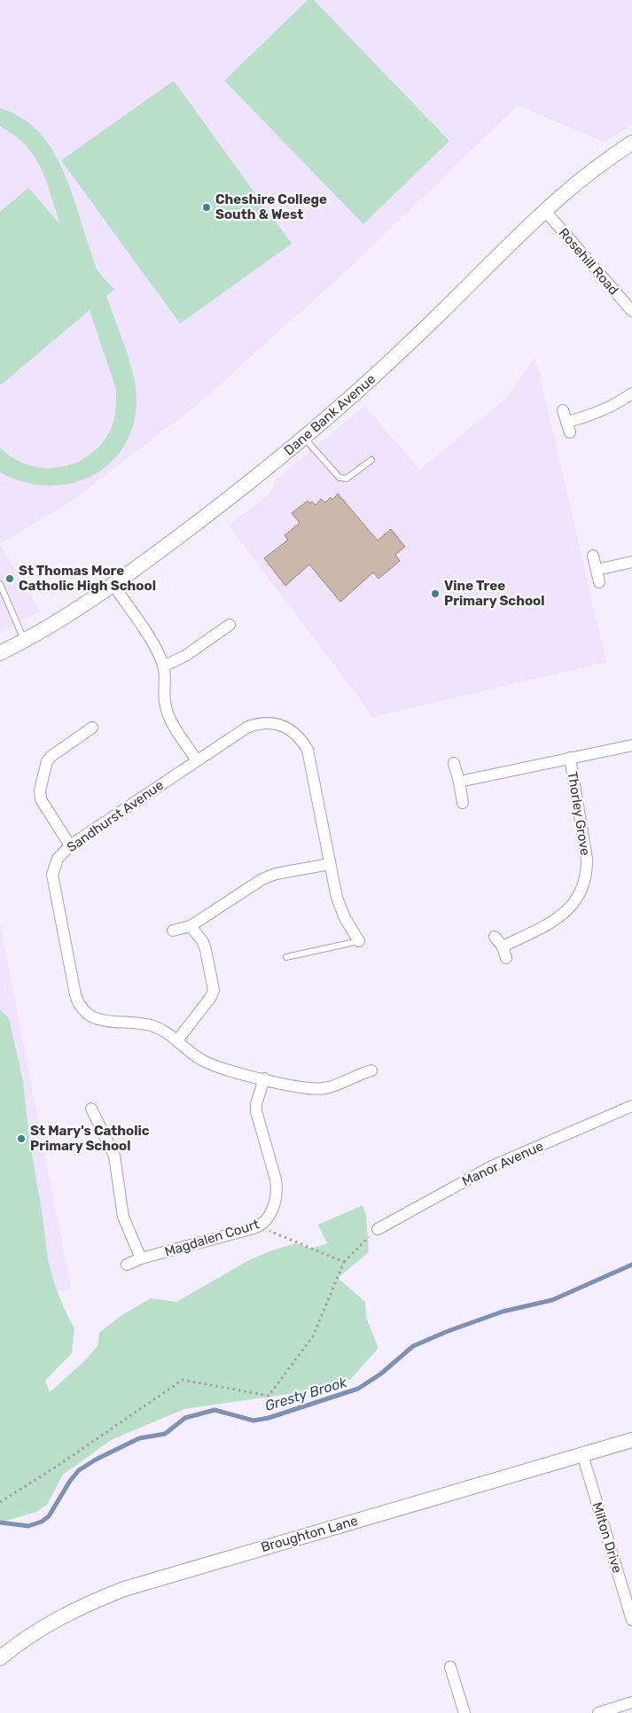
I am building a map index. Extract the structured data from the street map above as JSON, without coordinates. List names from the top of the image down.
{
  "streets": {
    "street": [
      "Rosehill Road",
      "Dane Bank Avenue",
      "Thorley Grove",
      "Sandhurst Avenue",
      "Manor Avenue",
      "Magdalen Court",
      "Broughton Lane",
      "Milton Drive"
    ]
  },
  "crossings": [
    ["Rosehill Road", "Dane Bank Avenue"],
    ["Sandhurst Avenue", "Magdalen Court"],
    ["Broughton Lane", "Milton Drive"]
  ],
  "water": ["Gresty Brook"],
  "places": [
    "Cheshire College South & West",
    "St Thomas More Catholic High School",
    "Vine Tree Primary School",
    "St Mary's Catholic Primary School"
  ]
}
